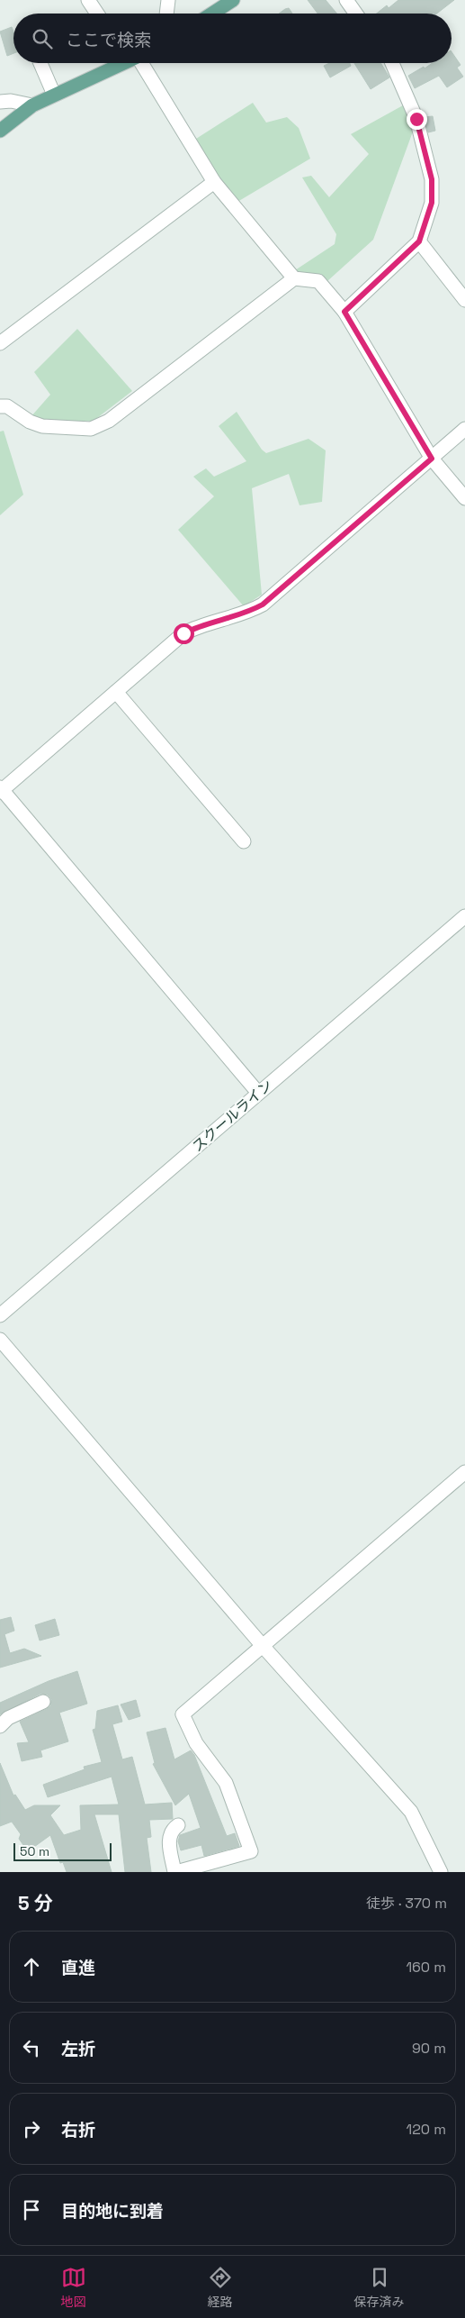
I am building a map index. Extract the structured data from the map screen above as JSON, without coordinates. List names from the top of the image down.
{
  "streets": {
    "street": ["スクールライン"]
  },
  "scale_bar": "50 m",
  "page": {
    "search": "ここで検索",
    "scale": "50 m",
    "heading": ["5 分", "徒歩 · 370 m"],
    "list": [
      ["直進", "160 m"],
      ["左折", "90 m"],
      ["右折", "120 m"],
      "目的地に到着"
    ],
    "nav": ["地図", "経路", "保存済み"]
  }
}
